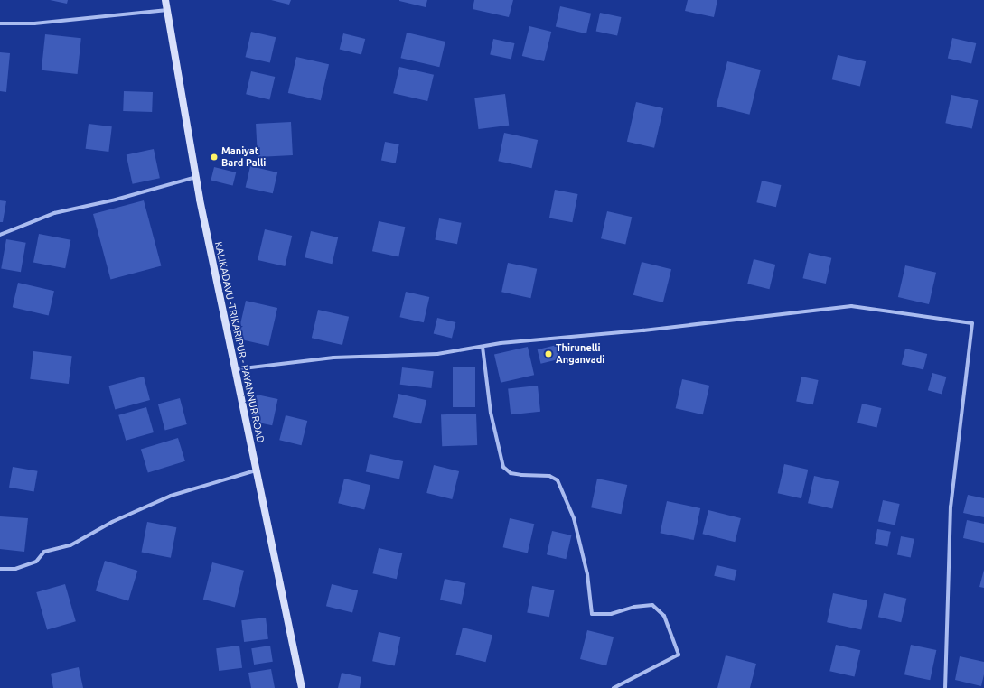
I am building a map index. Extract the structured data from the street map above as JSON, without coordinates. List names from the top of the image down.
{
  "streets": {
    "main road": ["KALIKADAVU -TRIKARIPUR - PAYANNUR ROAD"]
  },
  "places": ["Maniyat Bard Palli", "Thirunelli Anganvadi"]
}
